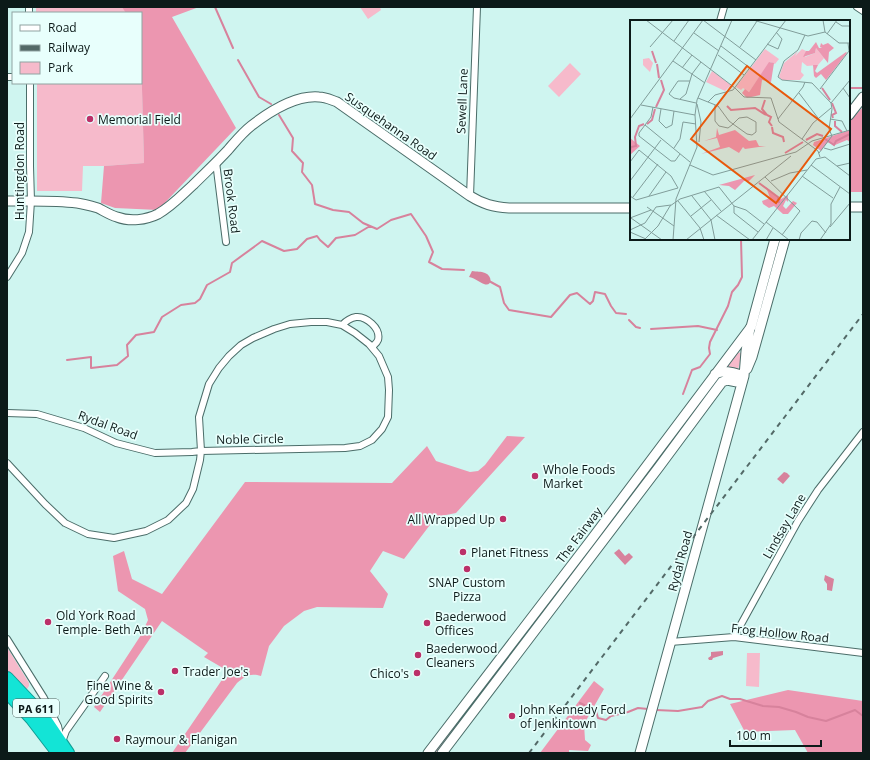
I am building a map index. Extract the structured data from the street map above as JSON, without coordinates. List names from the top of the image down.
{
  "streets": {
    "highway": ["PA 611"],
    "main road": ["Susquehanna Road", "Rydal Road", "The Fairway"],
    "street": [
      "Sewell Lane",
      "Huntingdon Road",
      "Brook Road",
      "Noble Circle",
      "Lindsay Lane",
      "Frog Hollow Road"
    ]
  },
  "crossings": [
    ["Sewell Lane", "Susquehanna Road"],
    ["Susquehanna Road", "Huntingdon Road"],
    ["Susquehanna Road", "Brook Road"],
    ["Rydal Road", "Noble Circle"],
    ["Rydal Road", "The Fairway"],
    ["Rydal Road", "Frog Hollow Road"],
    ["Lindsay Lane", "Frog Hollow Road"]
  ],
  "places": [
    "Memorial Field",
    "Whole Foods Market",
    "All Wrapped Up",
    "Planet Fitness",
    "SNAP Custom Pizza",
    "Old York Road Temple- Beth Am",
    "Baederwood Offices",
    "Baederwood Cleaners",
    "Trader Joe's",
    "Chico's",
    "Fine Wine & Good Spirits",
    "John Kennedy Ford of Jenkintown",
    "Raymour & Flanigan"
  ],
  "legend": ["Road", "Railway", "Park"],
  "scale_bar": "100 m"
}
